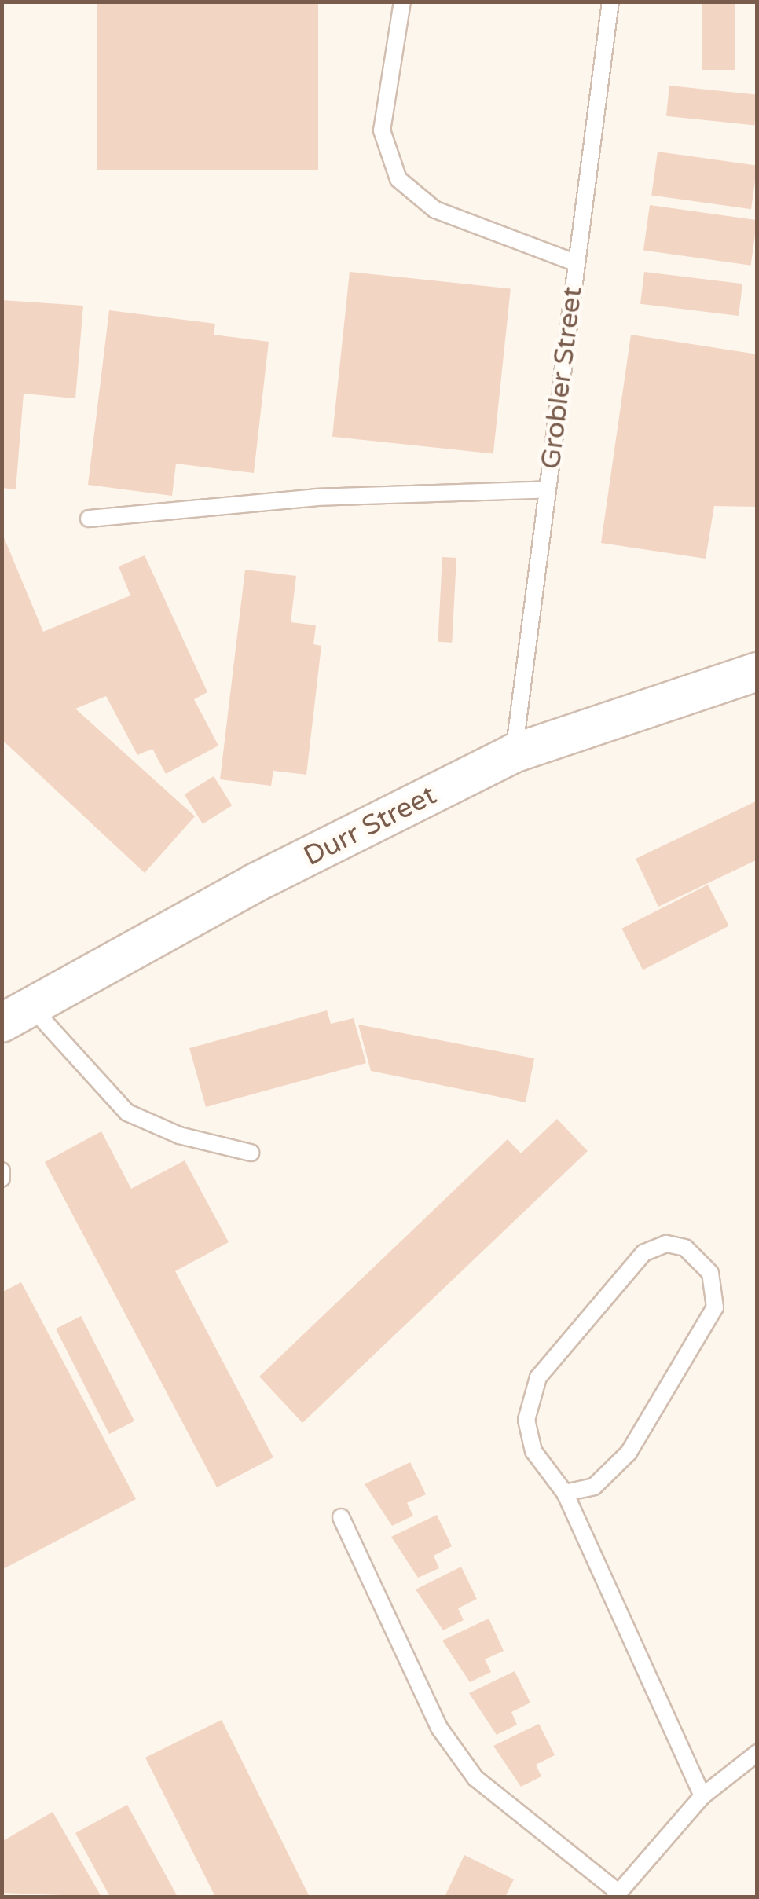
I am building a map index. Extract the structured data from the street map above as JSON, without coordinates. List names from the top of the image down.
{
  "streets": {
    "street": ["Durr Street"],
    "lane": ["Grobler Street"]
  },
  "crossings": [
    ["Grobler Street", "Durr Street"]
  ]
}
